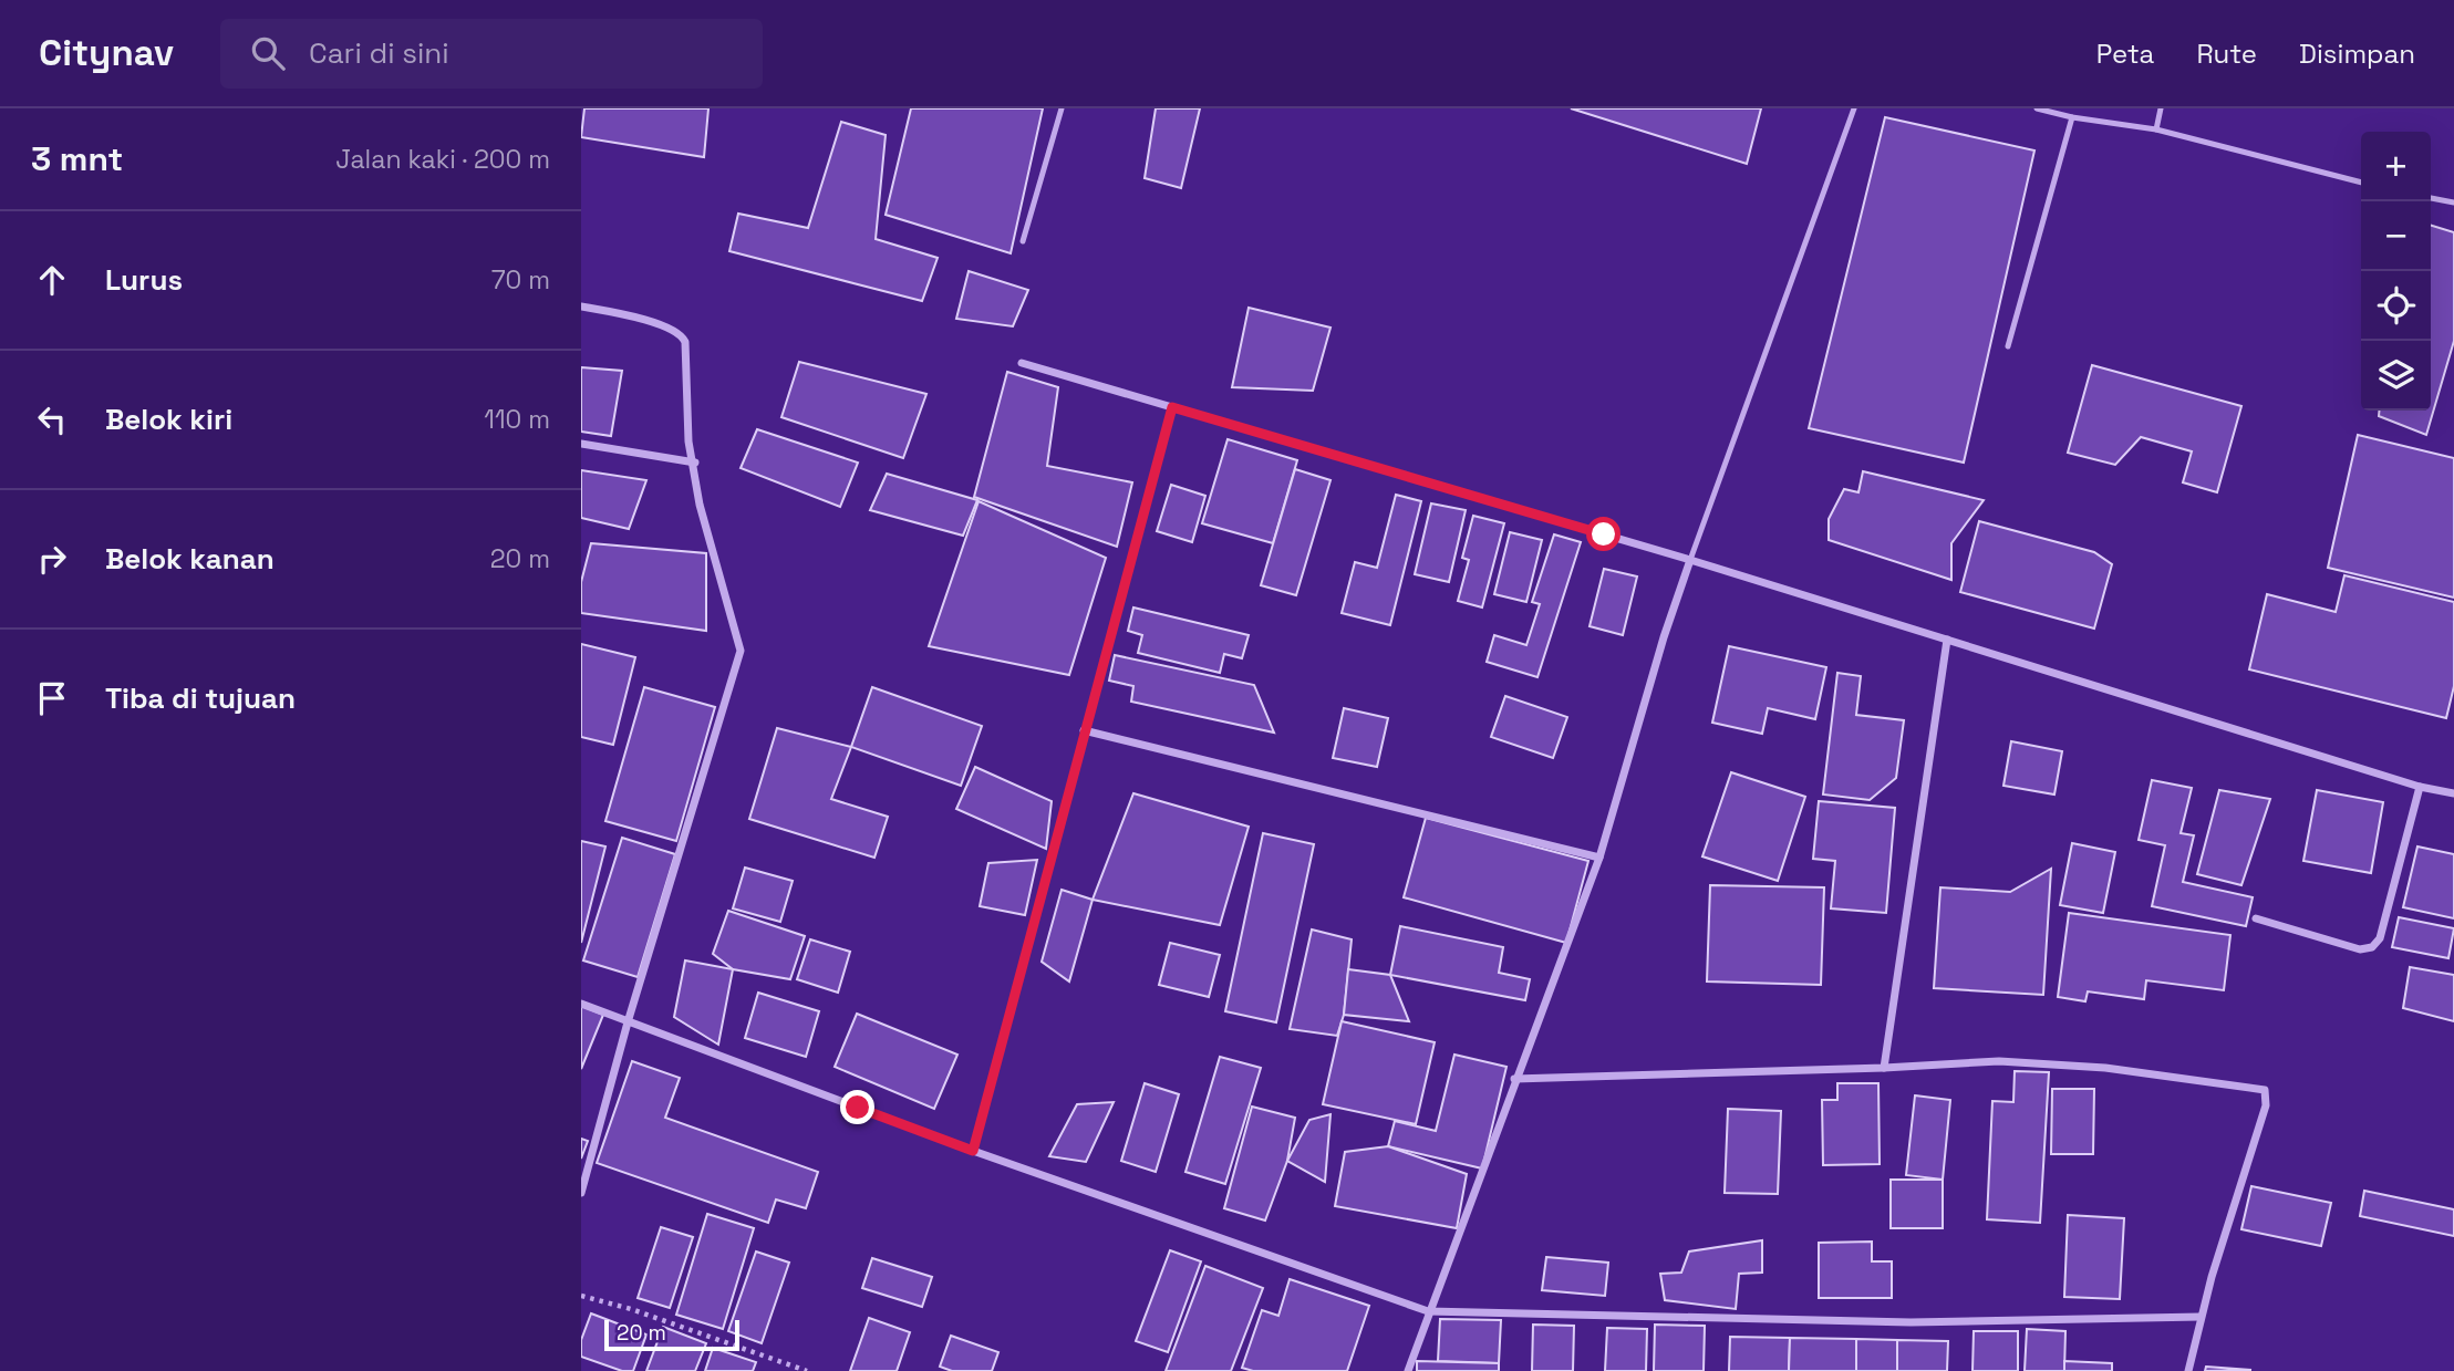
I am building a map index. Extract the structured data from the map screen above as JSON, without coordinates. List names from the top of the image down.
{
  "scale_bar": "20 m",
  "page": {
    "header": "Citynav",
    "search": "Cari di sini",
    "nav": ["Peta", "Rute", "Disimpan"],
    "heading": ["3 mnt", "Jalan kaki · 200 m"],
    "map_buttons": ["+", "−"],
    "list": [
      ["Lurus", "70 m"],
      ["Belok kiri", "110 m"],
      ["Belok kanan", "20 m"],
      "Tiba di tujuan"
    ],
    "scale": "20 m"
  }
}
